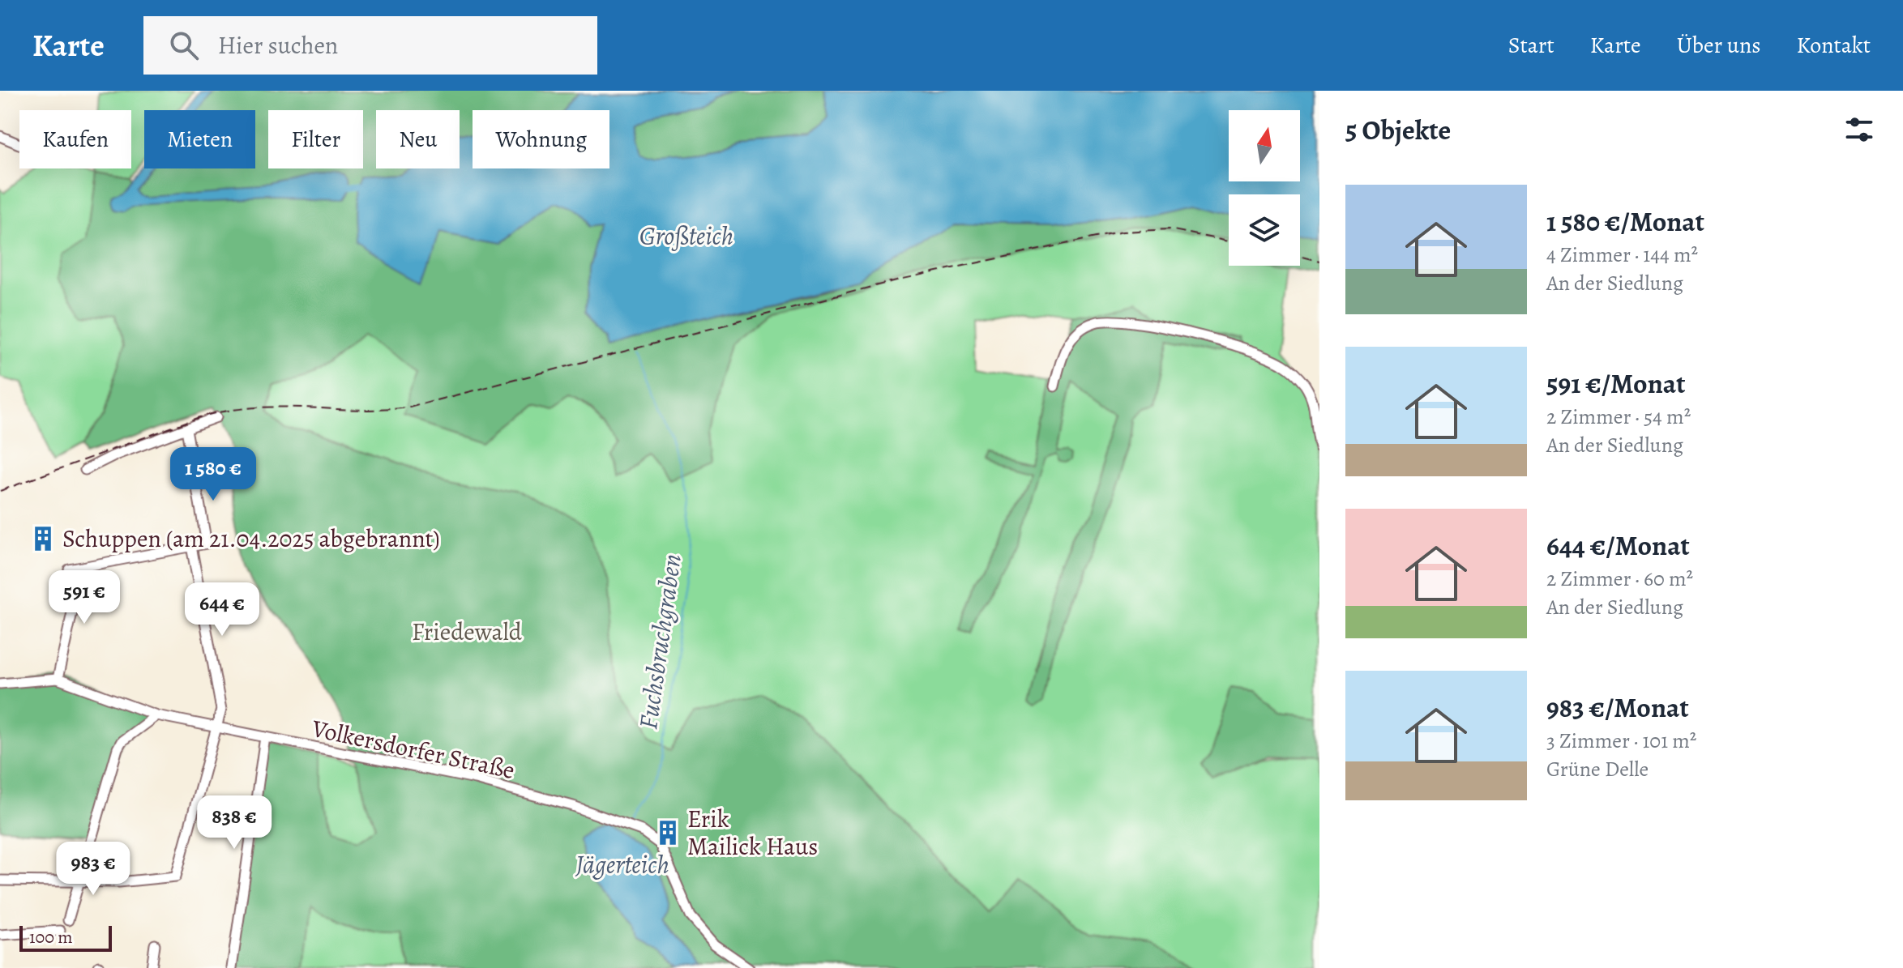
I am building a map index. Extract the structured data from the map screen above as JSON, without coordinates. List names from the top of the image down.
{
  "streets": {
    "street": ["Volkersdorfer Straße"]
  },
  "water": ["Großteich", "Fuchsbruchgraben", "Jägerteich"],
  "parks": ["Friedewald"],
  "places": {
    "building": ["Schuppen (am 21.04.2025 abgebrannt)", "Erik Mailick Haus"]
  },
  "scale_bar": "100 m",
  "north": "top",
  "page": {
    "header": "Karte",
    "search": "Hier suchen",
    "nav": [
      "Start",
      "Karte",
      "Über uns",
      "Kontakt"
    ],
    "heading": "5 Objekte",
    "chip": [
      "Kaufen",
      "Mieten",
      "Filter",
      "Neu",
      "Wohnung"
    ],
    "list": [
      {
        "name": "1 580 €/Monat",
        "note": "4 Zimmer · 144 m² · An der Siedlung"
      },
      {
        "name": "591 €/Monat",
        "note": "2 Zimmer · 54 m² · An der Siedlung"
      },
      {
        "name": "644 €/Monat",
        "note": "2 Zimmer · 60 m² · An der Siedlung"
      },
      {
        "name": "983 €/Monat",
        "note": "3 Zimmer · 101 m² · Grüne Delle"
      }
    ],
    "price": [
      "1 580 €",
      "591 €",
      "644 €",
      "838 €",
      "983 €"
    ],
    "scale": "100 m"
  }
}
